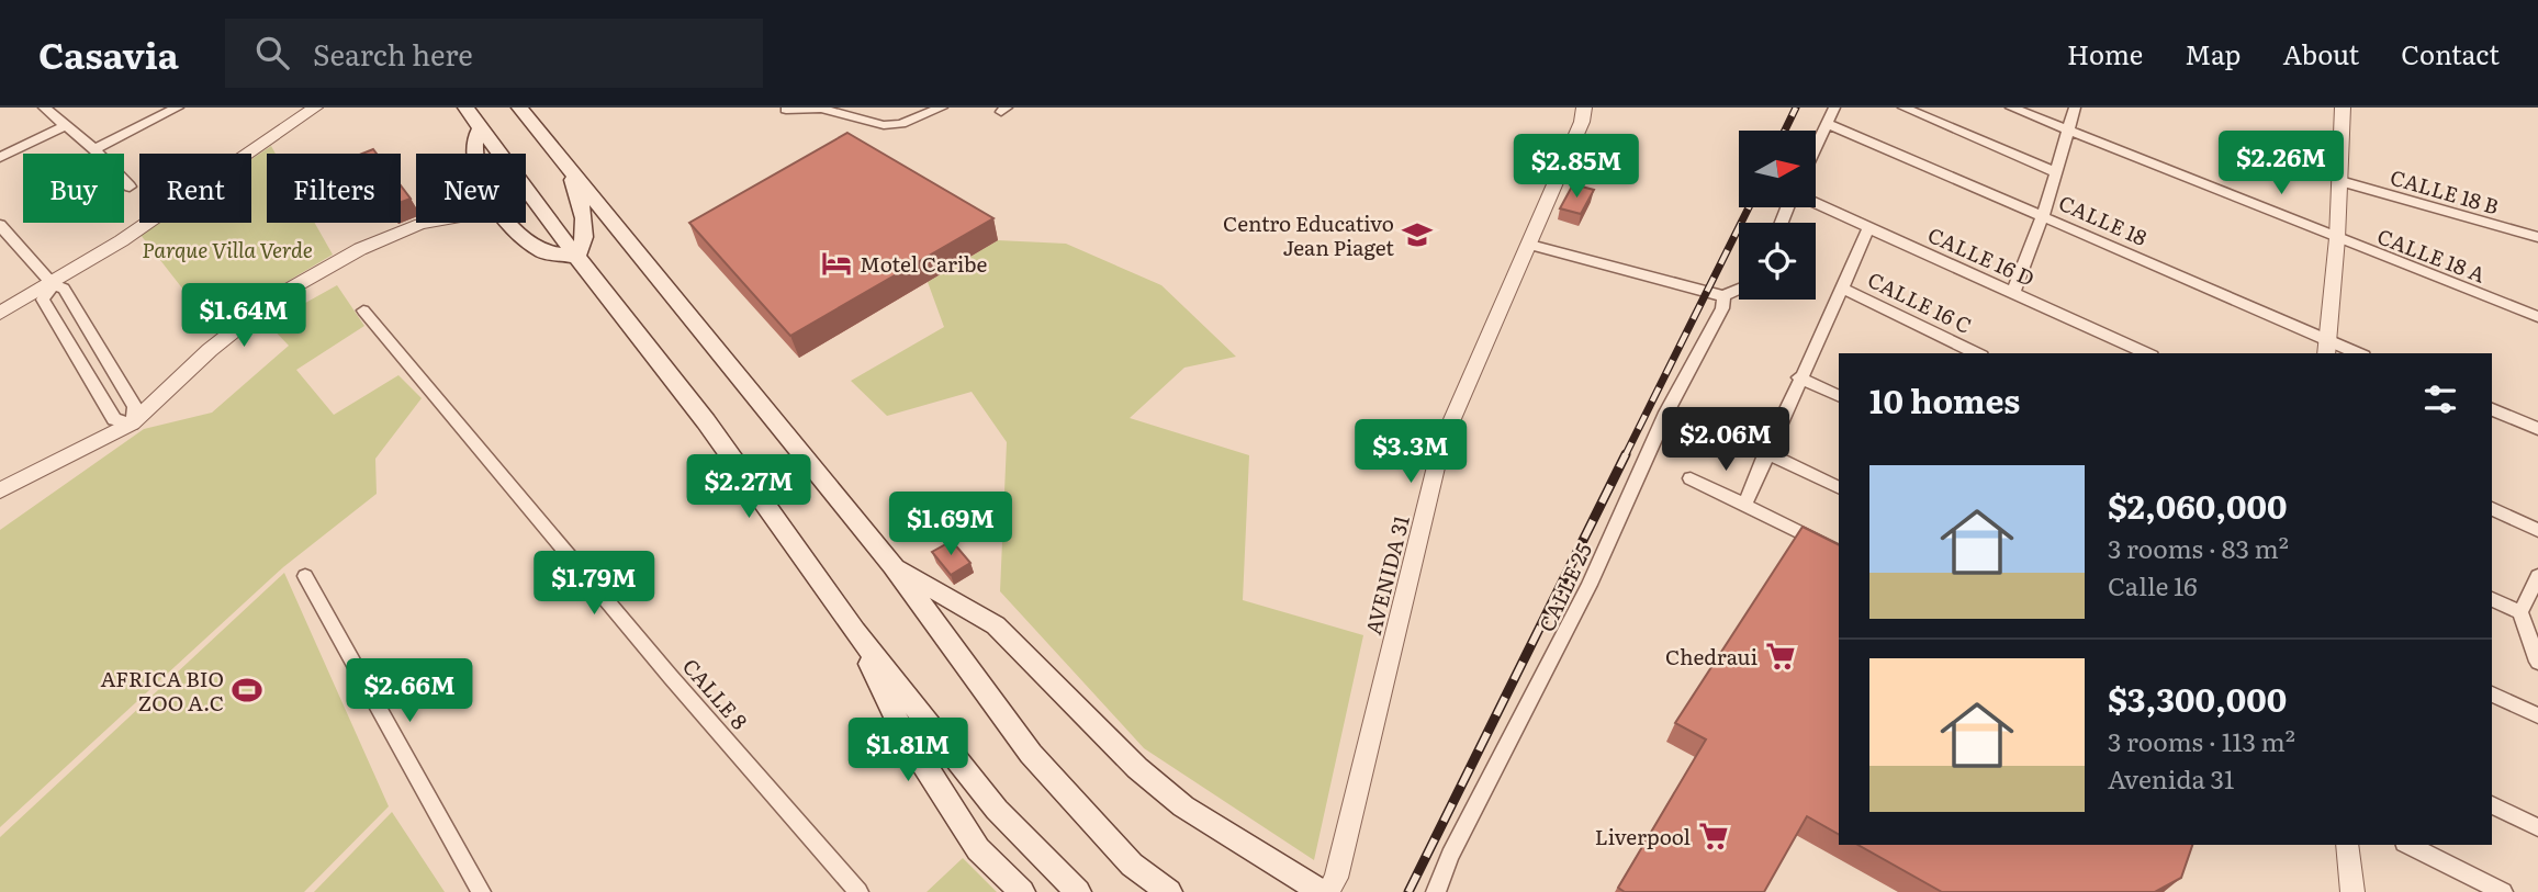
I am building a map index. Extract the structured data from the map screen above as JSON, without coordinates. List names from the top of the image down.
{
  "streets": {
    "street": [
      "CALLE 18 B",
      "CALLE 18",
      "CALLE 18 A",
      "CALLE 16 D",
      "CALLE 16 C",
      "AVENIDA 31",
      "CALLE 25",
      "CALLE 8"
    ]
  },
  "parks": ["Parque Villa Verde"],
  "places": {
    "school or university": ["Centro Educativo Jean Piaget"],
    "hotel": ["Motel Caribe"],
    "supermarket": ["Chedraui", "Liverpool"],
    "sports": ["AFRICA BIO ZOO A.C"]
  },
  "north": "right",
  "page": {
    "header": "Casavia",
    "search": "Search here",
    "nav": [
      "Home",
      "Map",
      "About",
      "Contact"
    ],
    "price": [
      "$2.26M",
      "$2.85M",
      "$1.64M",
      "$2.06M",
      "$3.3M",
      "$2.27M",
      "$1.69M",
      "$1.79M",
      "$2.66M",
      "$1.81M"
    ],
    "chip": [
      "Buy",
      "Rent",
      "Filters",
      "New"
    ],
    "heading": "10 homes",
    "list": [
      {
        "name": "$2,060,000",
        "note": "3 rooms · 83 m² · Calle 16"
      },
      {
        "name": "$3,300,000",
        "note": "3 rooms · 113 m² · Avenida 31"
      }
    ]
  }
}
